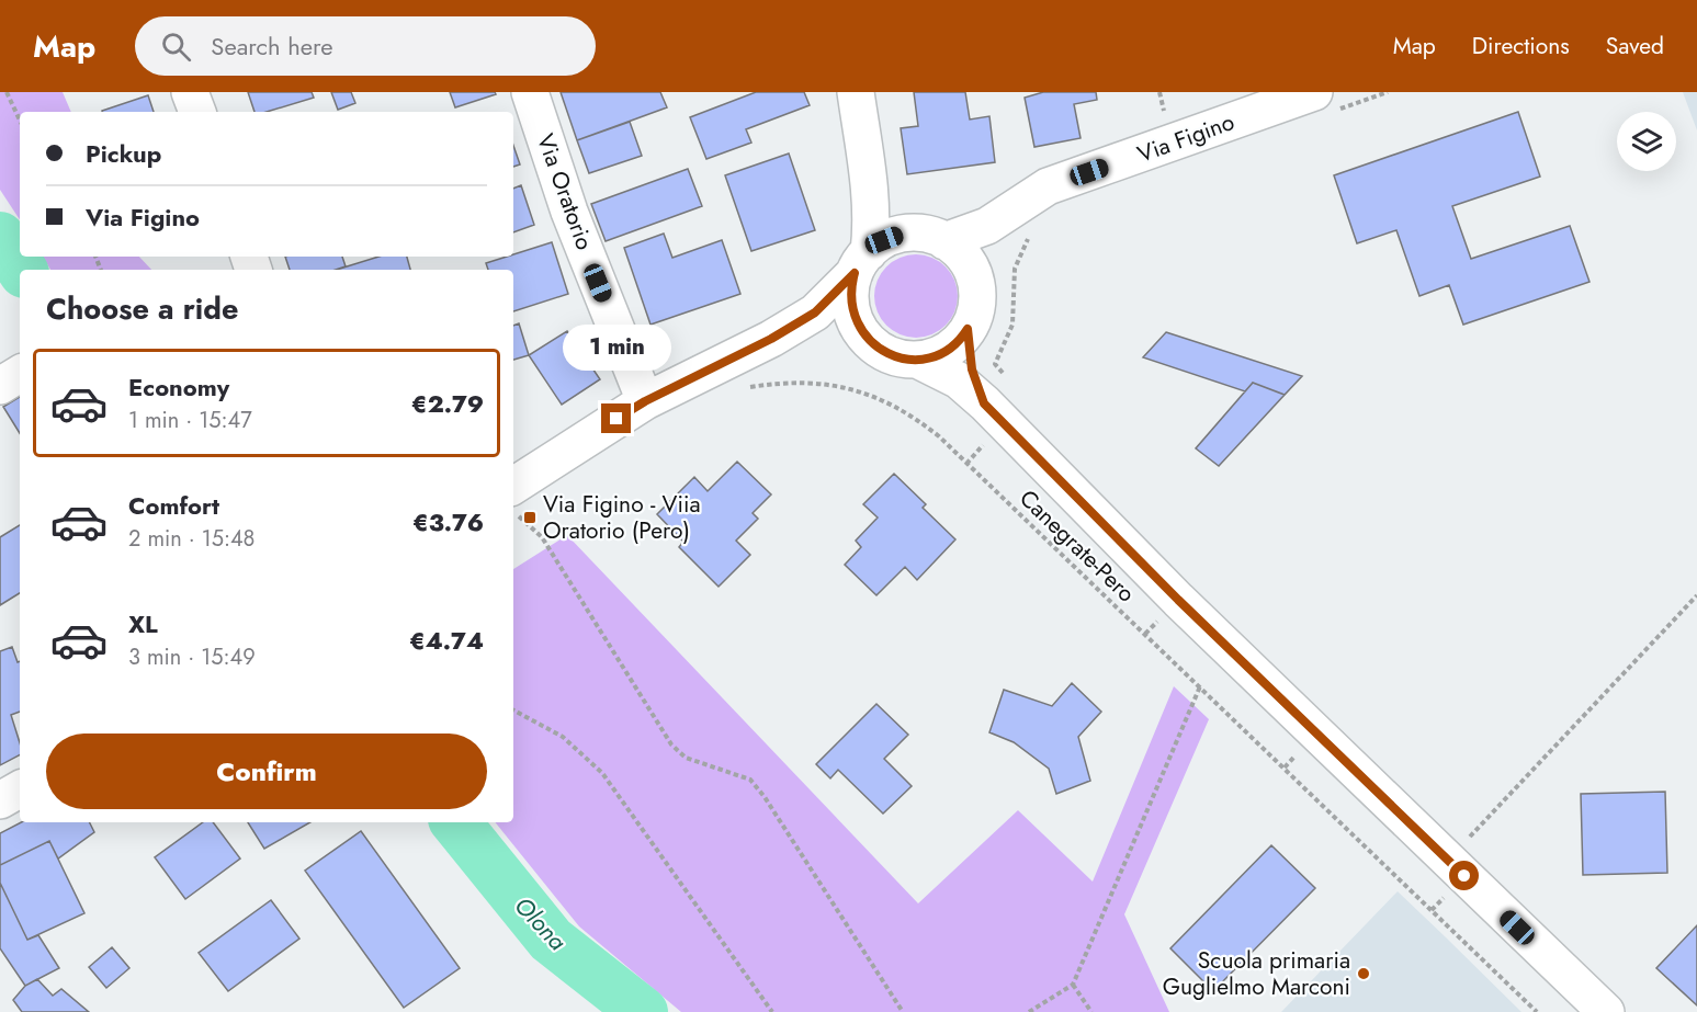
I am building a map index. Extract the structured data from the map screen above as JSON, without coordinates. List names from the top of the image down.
{
  "streets": {
    "street": ["Via Figino", "Via Oratorio"],
    "path": ["Canegrate-Pero"]
  },
  "water": ["Olona"],
  "places": {
    "transit": ["Via Figino - Viia Oratorio (Pero)"],
    "other": ["Scuola primaria Guglielmo Marconi"]
  },
  "page": {
    "header": "Map",
    "search": "Search here",
    "nav": ["Map", "Directions", "Saved"],
    "banner": ["Pickup", "Via Figino"],
    "heading": "Choose a ride",
    "bubble": "1 min",
    "list": [
      {
        "name": "Economy",
        "note": "1 min · 15:47",
        "value": "€2.79"
      },
      {
        "name": "Comfort",
        "note": "2 min · 15:48",
        "value": "€3.76"
      },
      {
        "name": "XL",
        "note": "3 min · 15:49",
        "value": "€4.74"
      }
    ],
    "buttons": "Confirm"
  }
}
